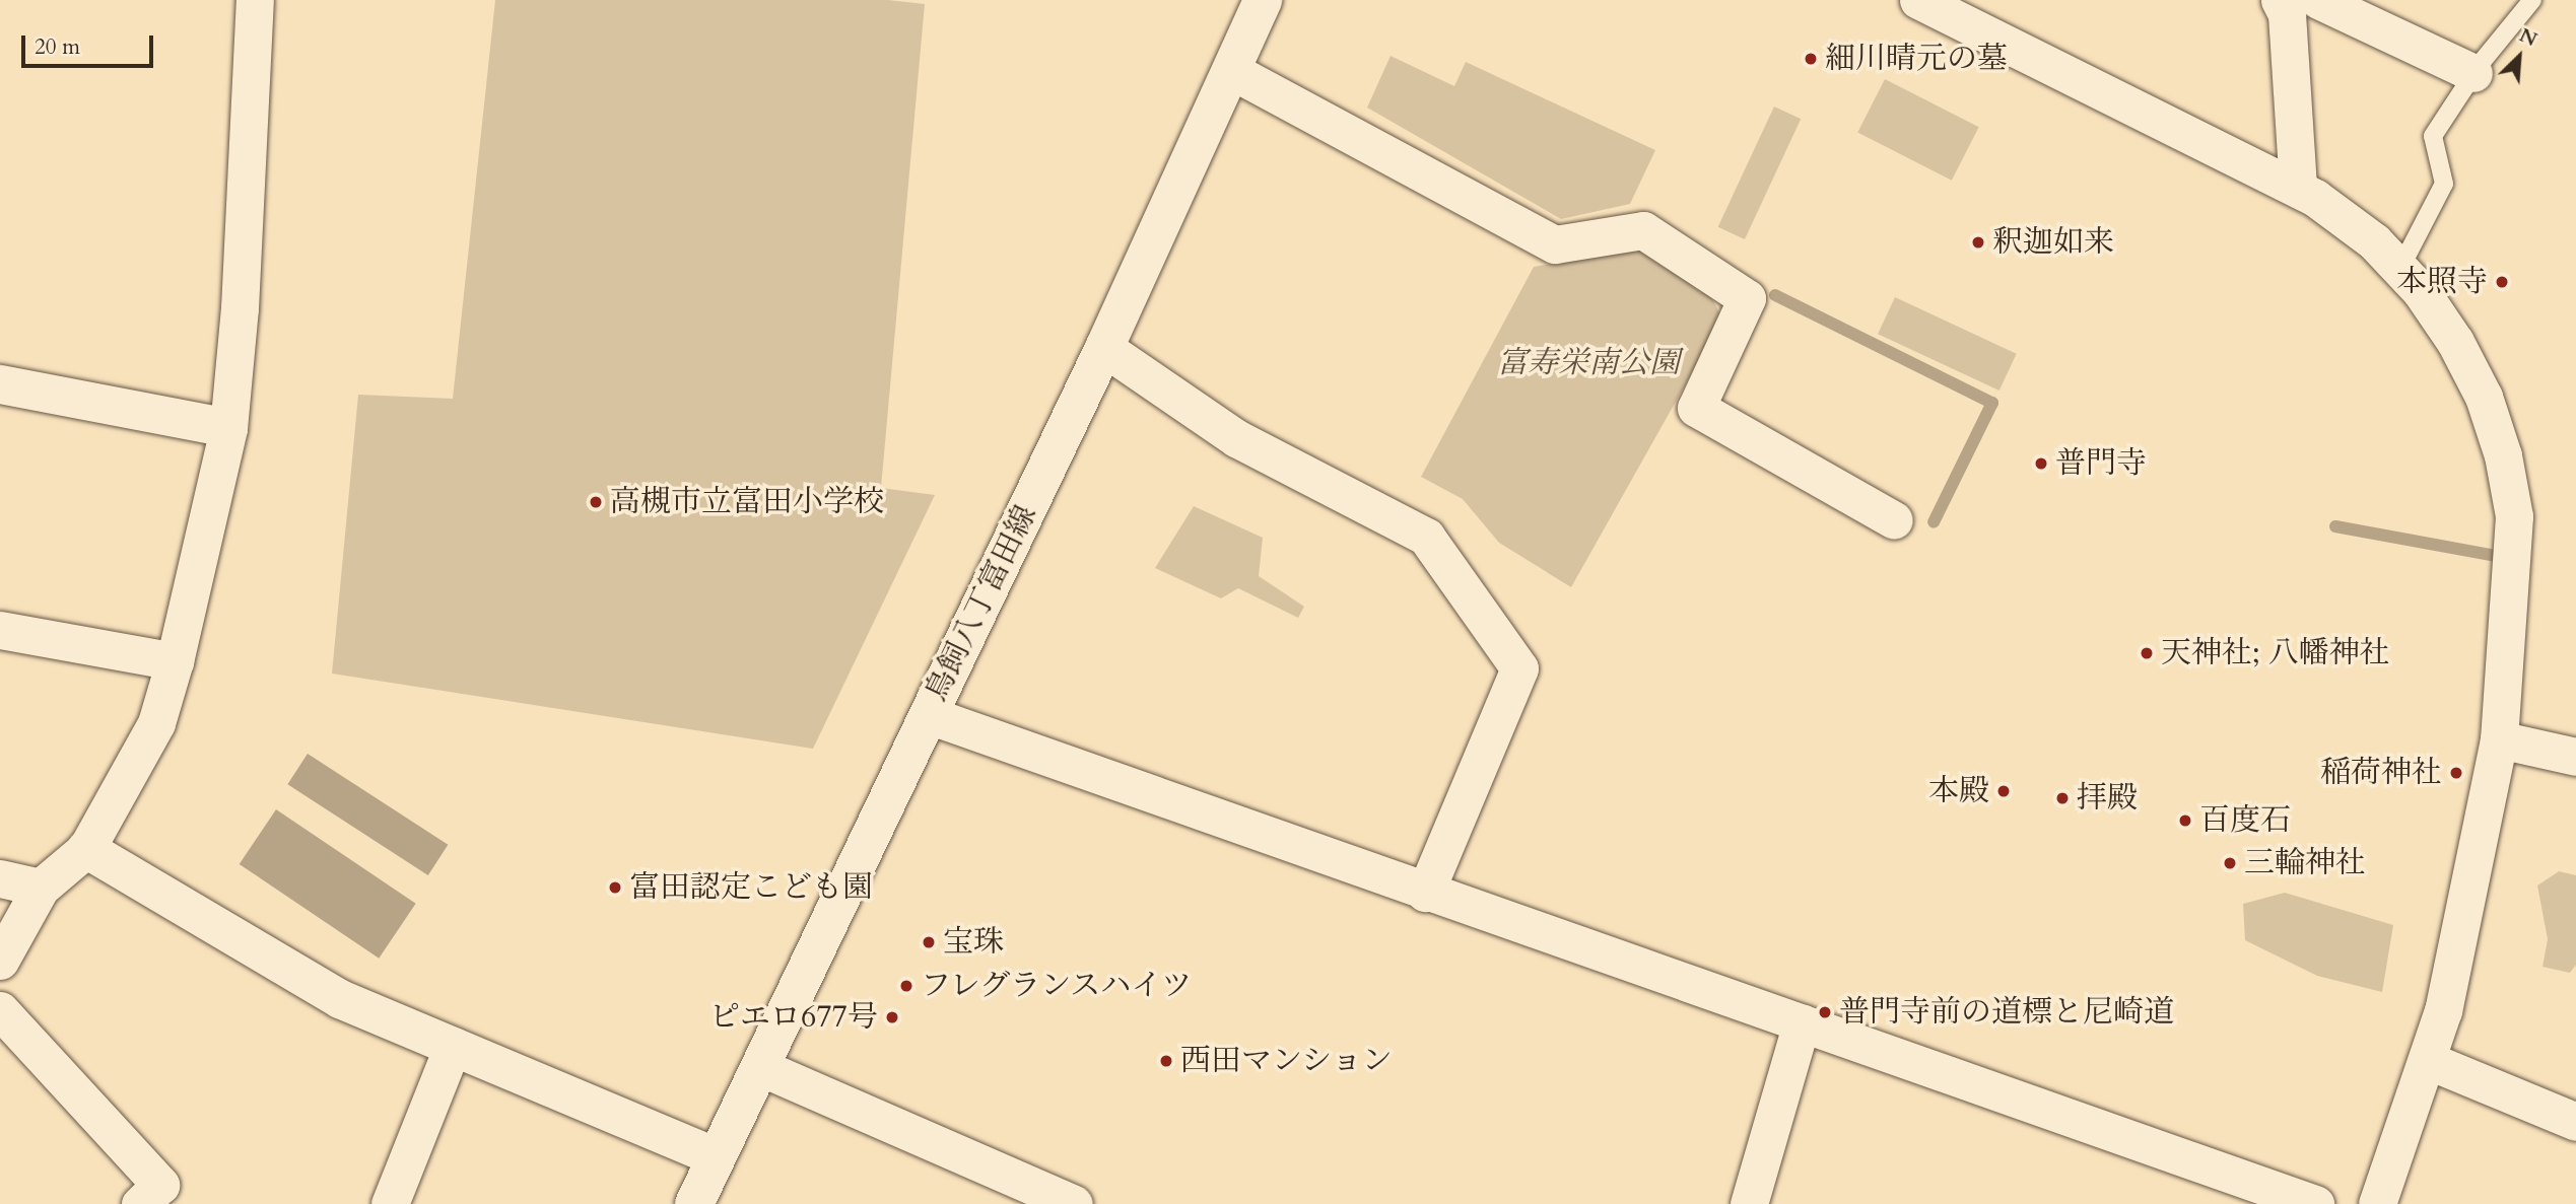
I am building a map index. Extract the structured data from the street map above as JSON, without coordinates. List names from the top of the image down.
{
  "streets": {
    "main road": ["鳥飼八丁富田線"]
  },
  "parks": ["富寿栄南公園"],
  "places": [
    "細川晴元の墓",
    "釈迦如来",
    "本照寺",
    "普門寺",
    "高槻市立富田小学校",
    "天神社; 八幡神社",
    "稲荷神社",
    "本殿",
    "拝殿",
    "百度石",
    "三輪神社",
    "富田認定こども園",
    "宝珠",
    "フレグランスハイツ",
    "普門寺前の道標と尼崎道",
    "ピエロ677号",
    "西田マンション"
  ],
  "scale_bar": "20 m",
  "north": "top right"
}
